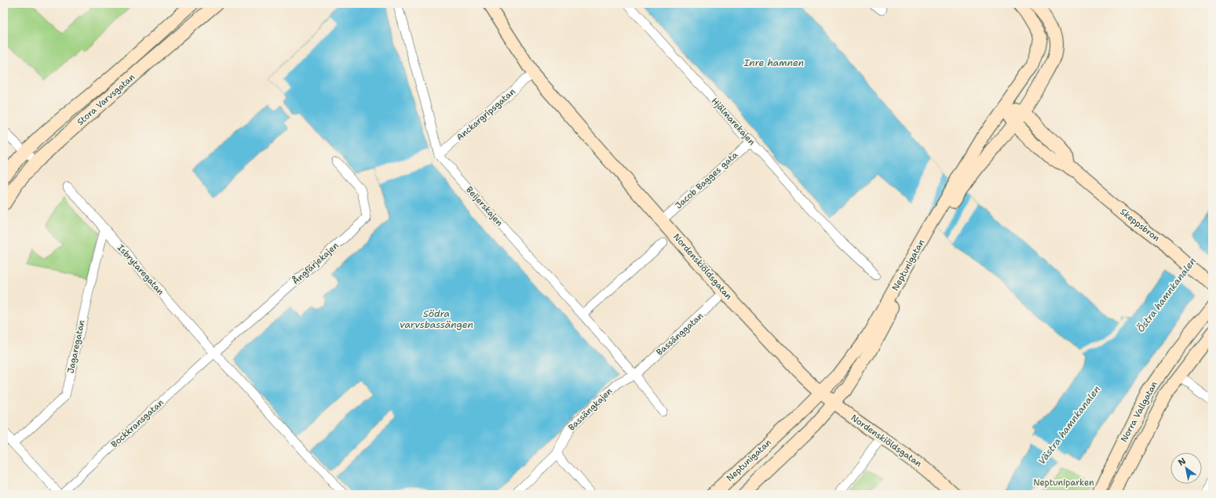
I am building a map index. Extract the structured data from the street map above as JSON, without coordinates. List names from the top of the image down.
{
  "streets": {
    "street": [
      "Stora Varvsgatan",
      "Anckargripsgatan",
      "Hjälmarekajen",
      "Jacob Bagges gata",
      "Beijerskajen",
      "Skeppsbron",
      "Ångfärjekajen",
      "Neptunigatan",
      "Nordenskiöldsgatan",
      "Isbrytaregatan",
      "Bassänggatan",
      "Jagaregatan",
      "Bassängkajen",
      "Norra Vallgatan",
      "Bockkransgatan"
    ]
  },
  "crossings": [
    ["Anckargripsgatan", "Beijerskajen"],
    ["Anckargripsgatan", "Nordenskiöldsgatan"],
    ["Hjälmarekajen", "Jacob Bagges gata"],
    ["Jacob Bagges gata", "Nordenskiöldsgatan"],
    ["Beijerskajen", "Bassänggatan"],
    ["Beijerskajen", "Bassängkajen"],
    ["Skeppsbron", "Neptunigatan"],
    ["Ångfärjekajen", "Isbrytaregatan"],
    ["Ångfärjekajen", "Bockkransgatan"],
    ["Neptunigatan", "Nordenskiöldsgatan"],
    ["Nordenskiöldsgatan", "Bassänggatan"],
    ["Isbrytaregatan", "Jagaregatan"],
    ["Isbrytaregatan", "Bockkransgatan"],
    ["Bassänggatan", "Bassängkajen"]
  ],
  "water": [
    "Inre hamnen",
    "Östra hamnkanalen",
    "Södra varvsbassängen",
    "Västra hamnkanalen"
  ],
  "parks": ["Neptuniparken"],
  "north": "top left"
}
